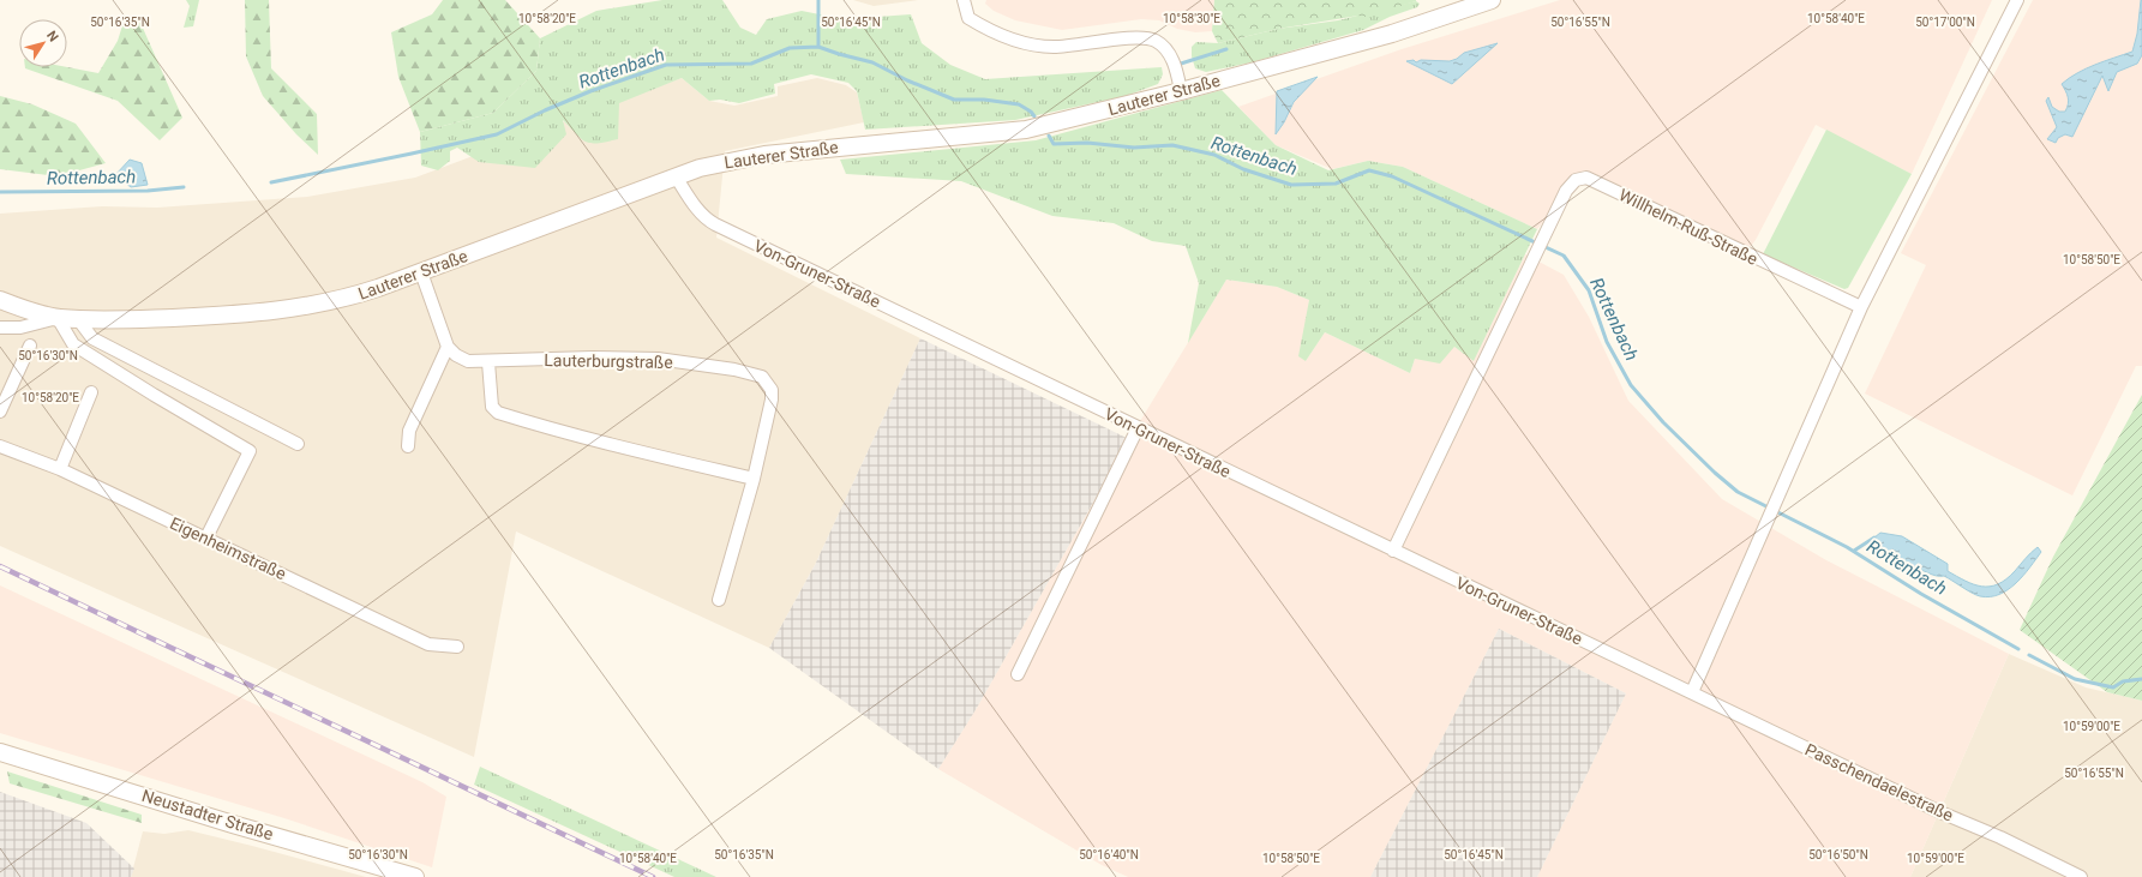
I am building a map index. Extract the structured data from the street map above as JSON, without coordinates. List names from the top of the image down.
{
  "streets": {
    "street": [
      "Lauterer Straße",
      "Willhelm-Ruß-Straße",
      "Von-Gruner-Straße",
      "Lauterburgstraße",
      "Eigenheimstraße",
      "Passchendaelestraße",
      "Neustadter Straße"
    ]
  },
  "crossings": [
    ["Lauterer Straße", "Von-Gruner-Straße"],
    ["Willhelm-Ruß-Straße", "Von-Gruner-Straße"],
    ["Von-Gruner-Straße", "Passchendaelestraße"]
  ],
  "water": ["Rottenbach"],
  "north": "top right",
  "coordinates": [
    "10°58'30\"E",
    "10°58'40\"E",
    "10°58'20\"E",
    "50°16'35\"N",
    "50°16'45\"N",
    "50°16'55\"N",
    "50°17'00\"N",
    "10°58'50\"E",
    "50°16'30\"N",
    "10°59'00\"E",
    "50°16'40\"N",
    "50°16'50\"N"
  ]
}
